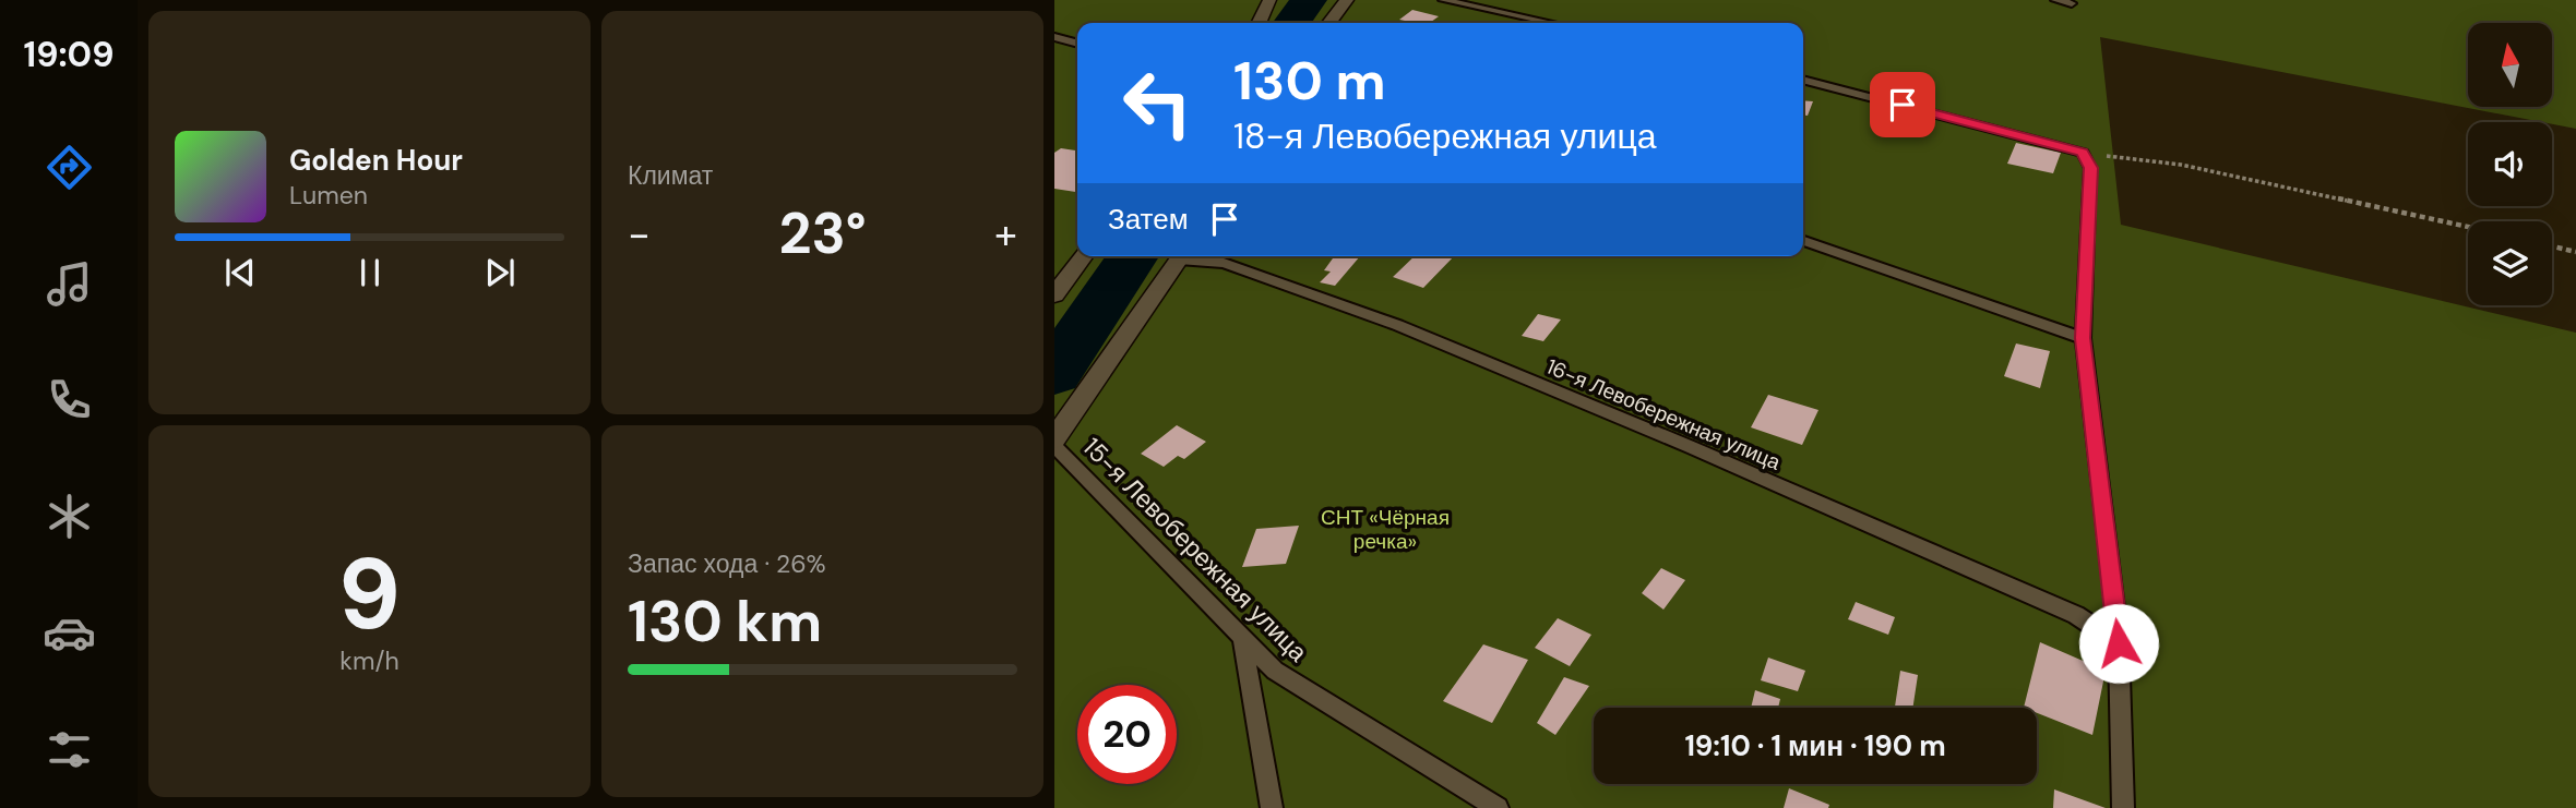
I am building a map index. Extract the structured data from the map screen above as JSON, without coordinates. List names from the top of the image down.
{
  "streets": {
    "lane": ["16-я Левобережная улица", "15-я Левобережная улица"]
  },
  "parks": ["СНТ «Чёрная речка»"],
  "north": "top",
  "page": {
    "tabs": "19:09",
    "tile": [
      "Климат",
      ["9", "km/h"],
      ["Запас хода · 26%", "130 km"]
    ],
    "turn": ["130 m", "18-я Левобережная улица"],
    "song": ["Golden Hour", "Lumen"],
    "then": "Затем",
    "heat": ["−", "23°", "+"],
    "limit": "20",
    "trip": "19:10 · 1 мин · 190 m"
  }
}
